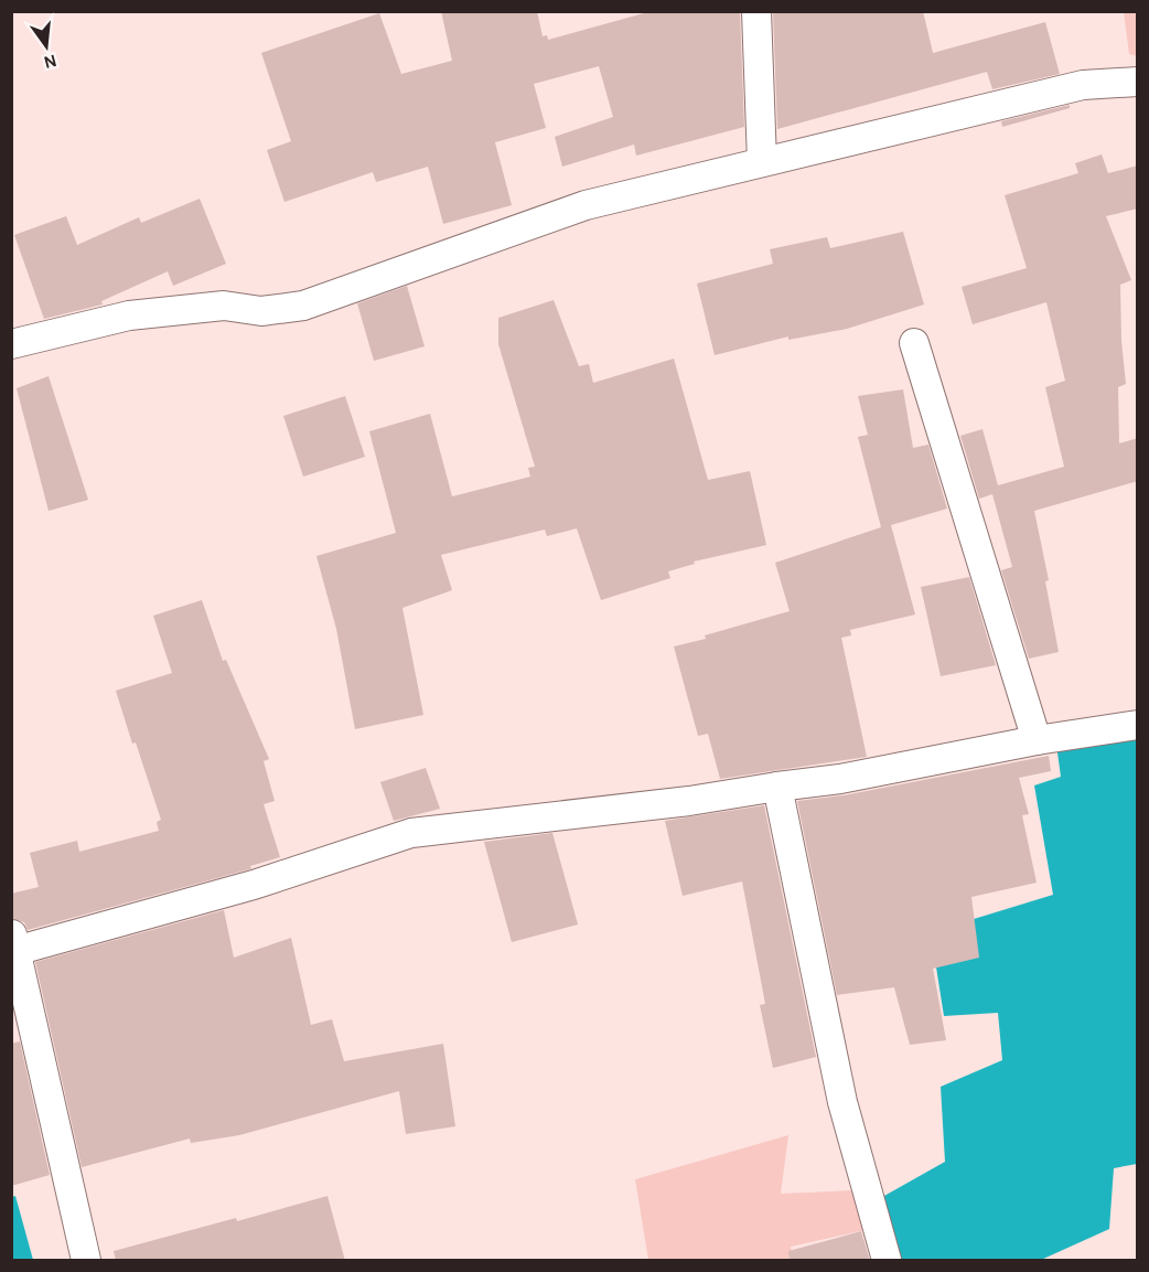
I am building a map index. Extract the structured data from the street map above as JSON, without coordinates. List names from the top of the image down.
{
  "north": "bottom"
}
